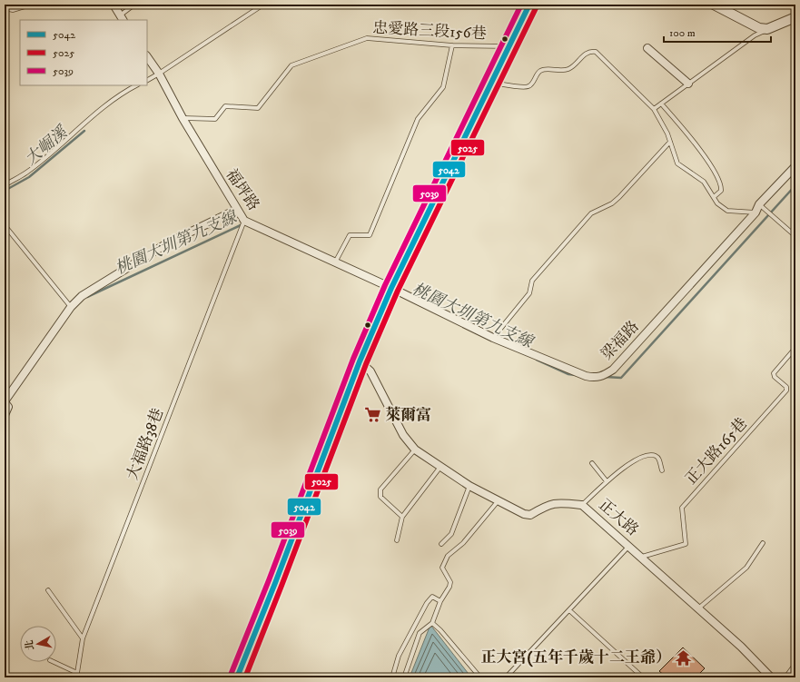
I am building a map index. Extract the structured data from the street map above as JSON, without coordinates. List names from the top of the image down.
{
  "streets": {
    "street": ["福坪路", "梁福路", "正大路"],
    "lane": ["忠愛路三段156巷", "大福路38巷", "正大路165巷"]
  },
  "crossings": [
    ["忠愛路三段156巷", "福坪路"],
    ["福坪路", "梁福路"],
    ["福坪路", "大福路38巷"],
    ["正大路165巷", "正大路"]
  ],
  "water": ["大崛溪", "桃園大圳第九支線"],
  "places": {
    "supermarket": ["萊爾富"],
    "temple": ["正大宮(五年千歲十二王爺）"]
  },
  "lines": ["transit line 5042", "transit line 5039", "transit line 5025"],
  "legend": ["5042", "5025", "5039"],
  "scale_bar": "100 m",
  "north": "left"
}
